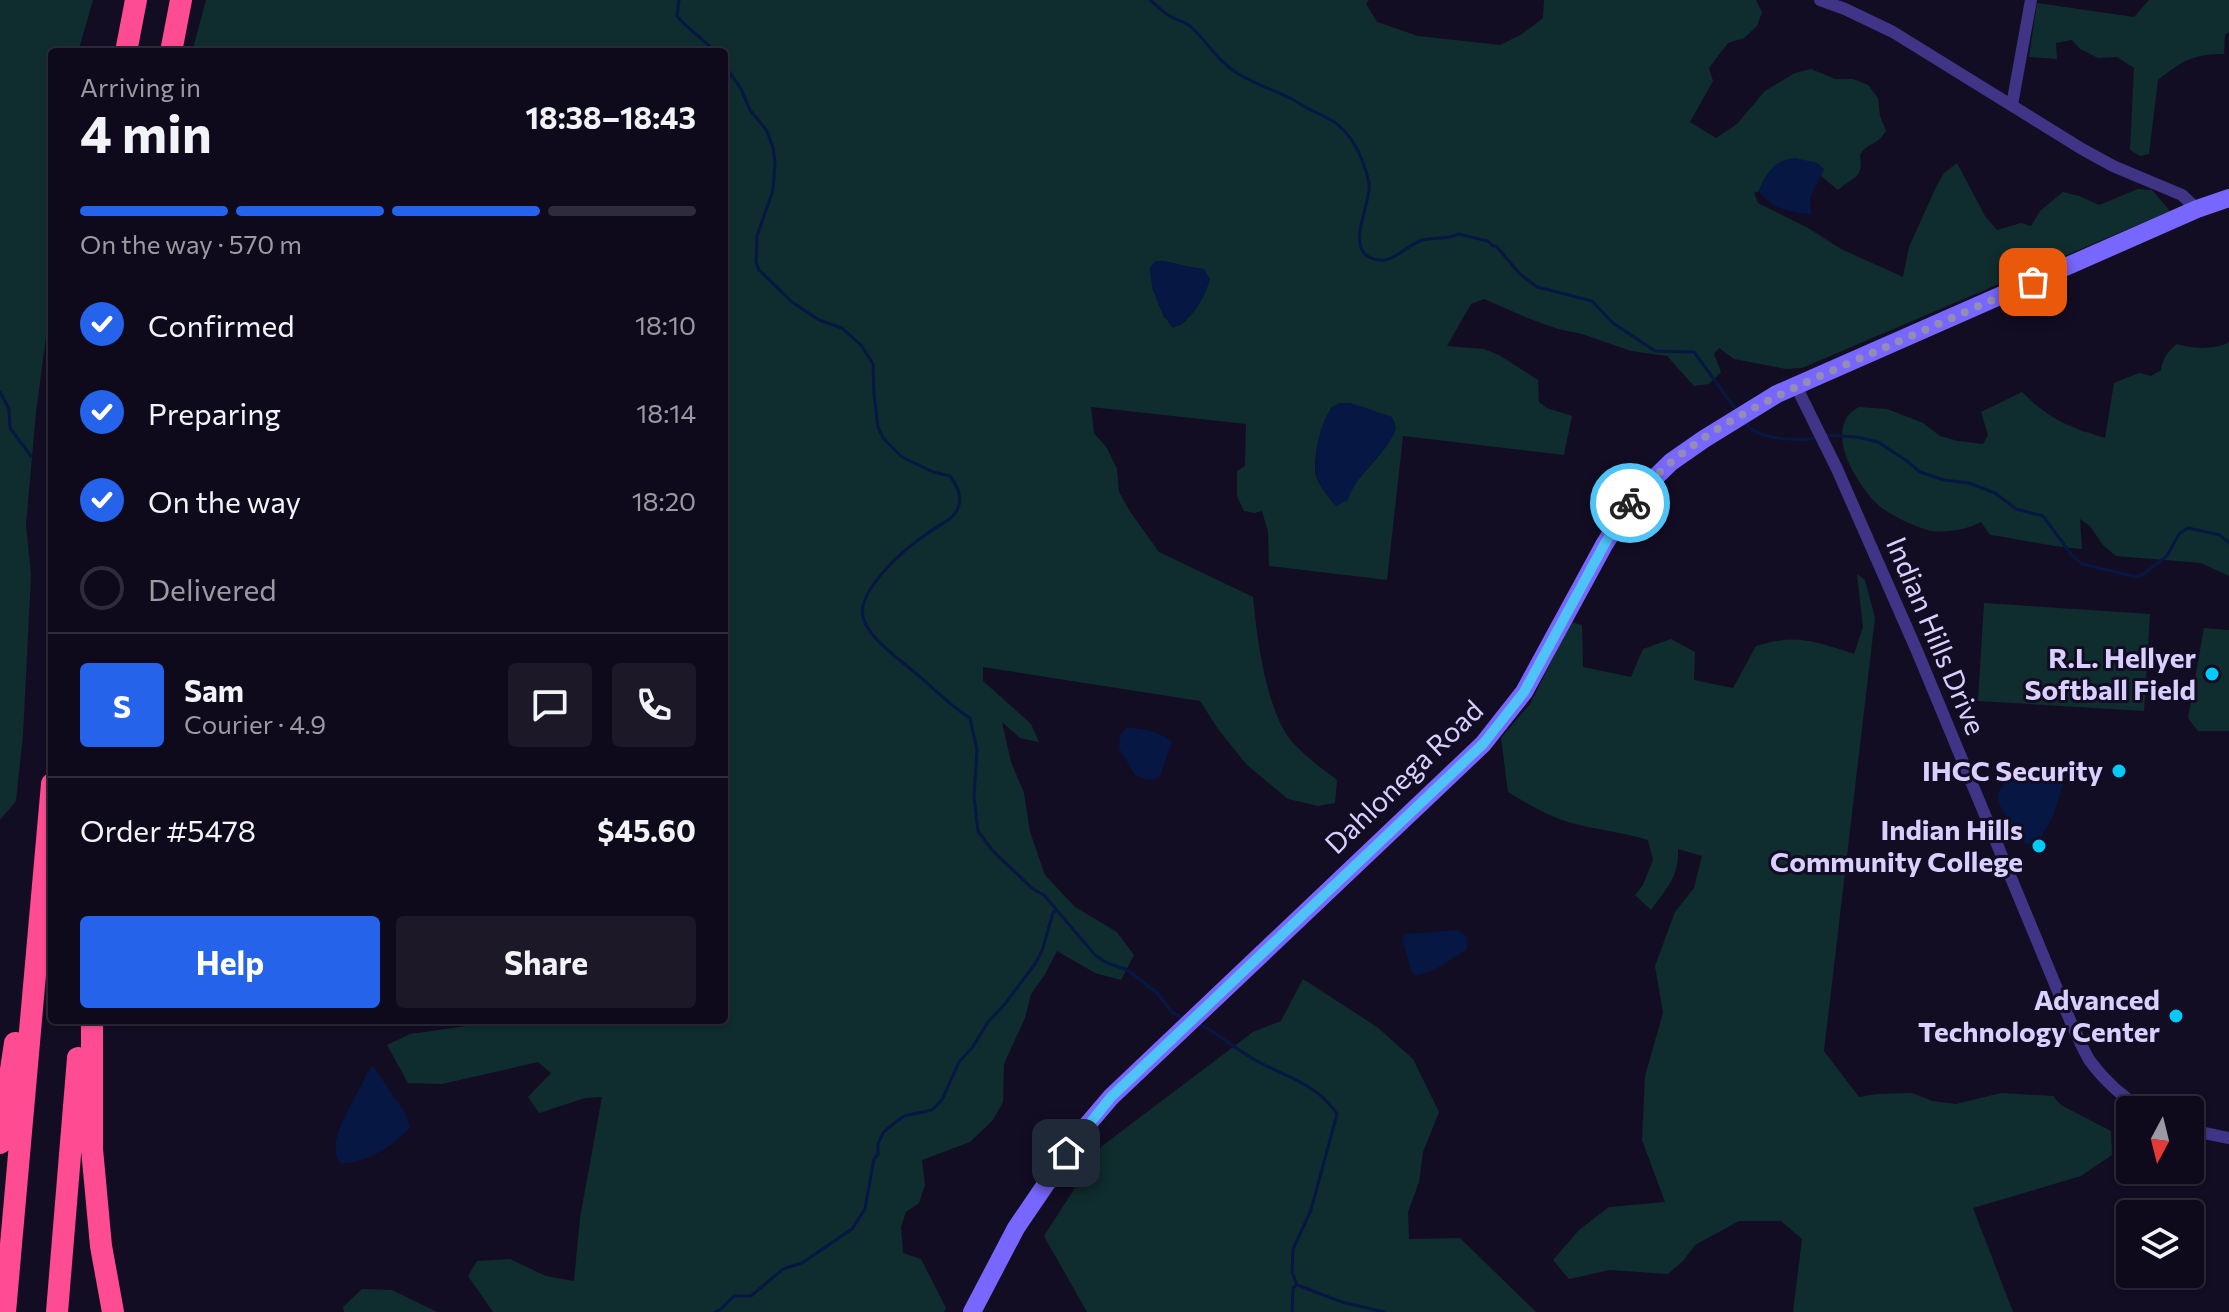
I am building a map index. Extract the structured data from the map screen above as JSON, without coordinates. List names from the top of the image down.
{
  "streets": {
    "main road": ["Dahlonega Road"],
    "street": ["Indian Hills Drive"]
  },
  "crossings": [
    ["Indian Hills Drive", "Dahlonega Road"]
  ],
  "places": [
    "R.L. Hellyer Softball Field",
    "IHCC Security",
    "Indian Hills Community College",
    "Advanced Technology Center"
  ],
  "north": "bottom",
  "page": {
    "heading": ["4 min", "Arriving in", "18:38–18:43"],
    "panel": [
      "Sam",
      "Courier · 4.9",
      "Order #5478",
      "$45.60"
    ],
    "bar": "On the way · 570 m",
    "list": [
      ["Confirmed", "18:10"],
      ["Preparing", "18:14"],
      ["On the way", "18:20"],
      "Delivered"
    ],
    "round": "S",
    "buttons": ["Help", "Share"]
  }
}
